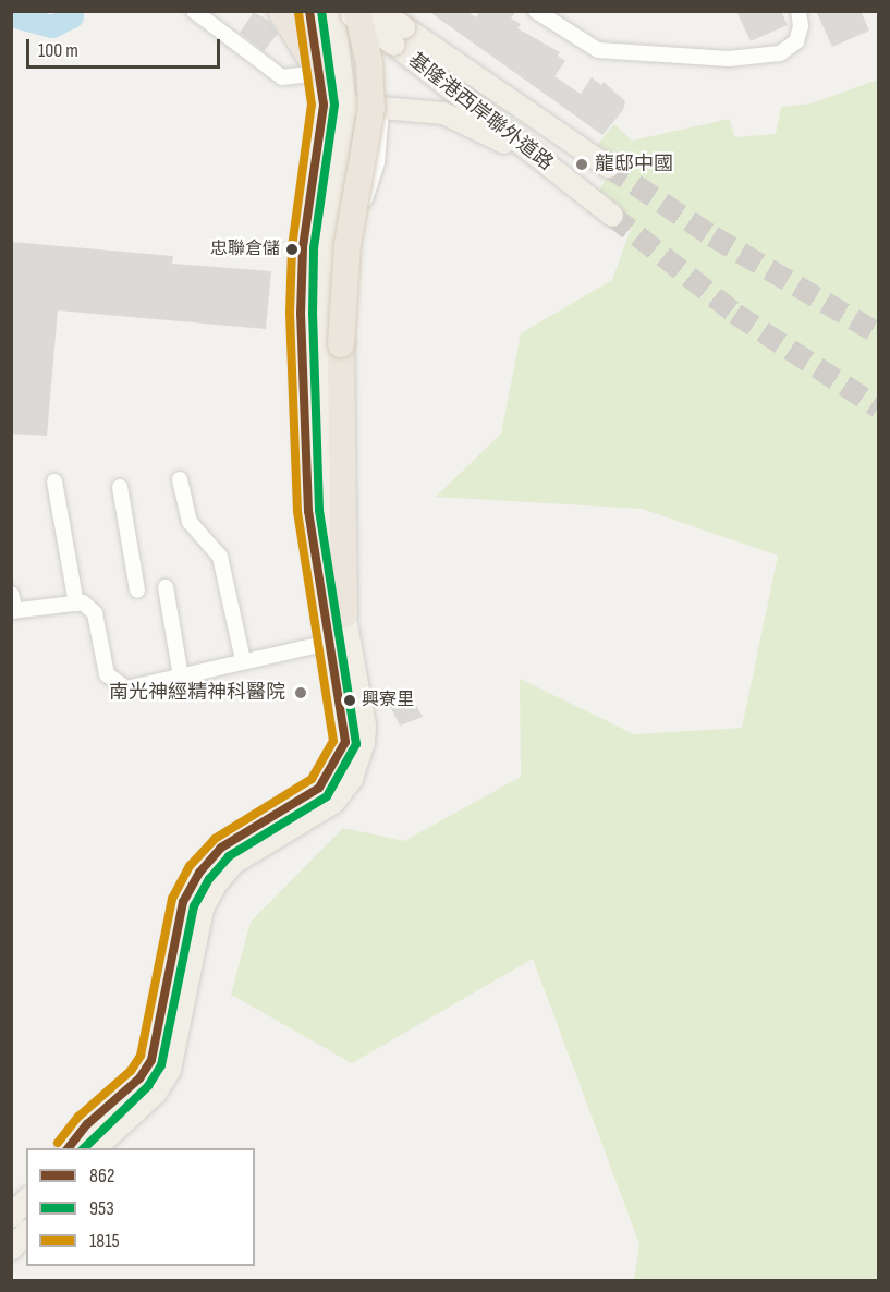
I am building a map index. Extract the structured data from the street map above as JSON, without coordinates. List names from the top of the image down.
{
  "streets": {
    "main road": ["基隆港西岸聯外道路"]
  },
  "places": [
    "龍邸中國",
    "忠聯倉儲",
    "南光神經精神科醫院",
    "興寮里"
  ],
  "lines": ["transit line 862", "transit line 953", "transit line 1815"],
  "legend": ["862", "953", "1815"],
  "scale_bar": "100 m"
}
